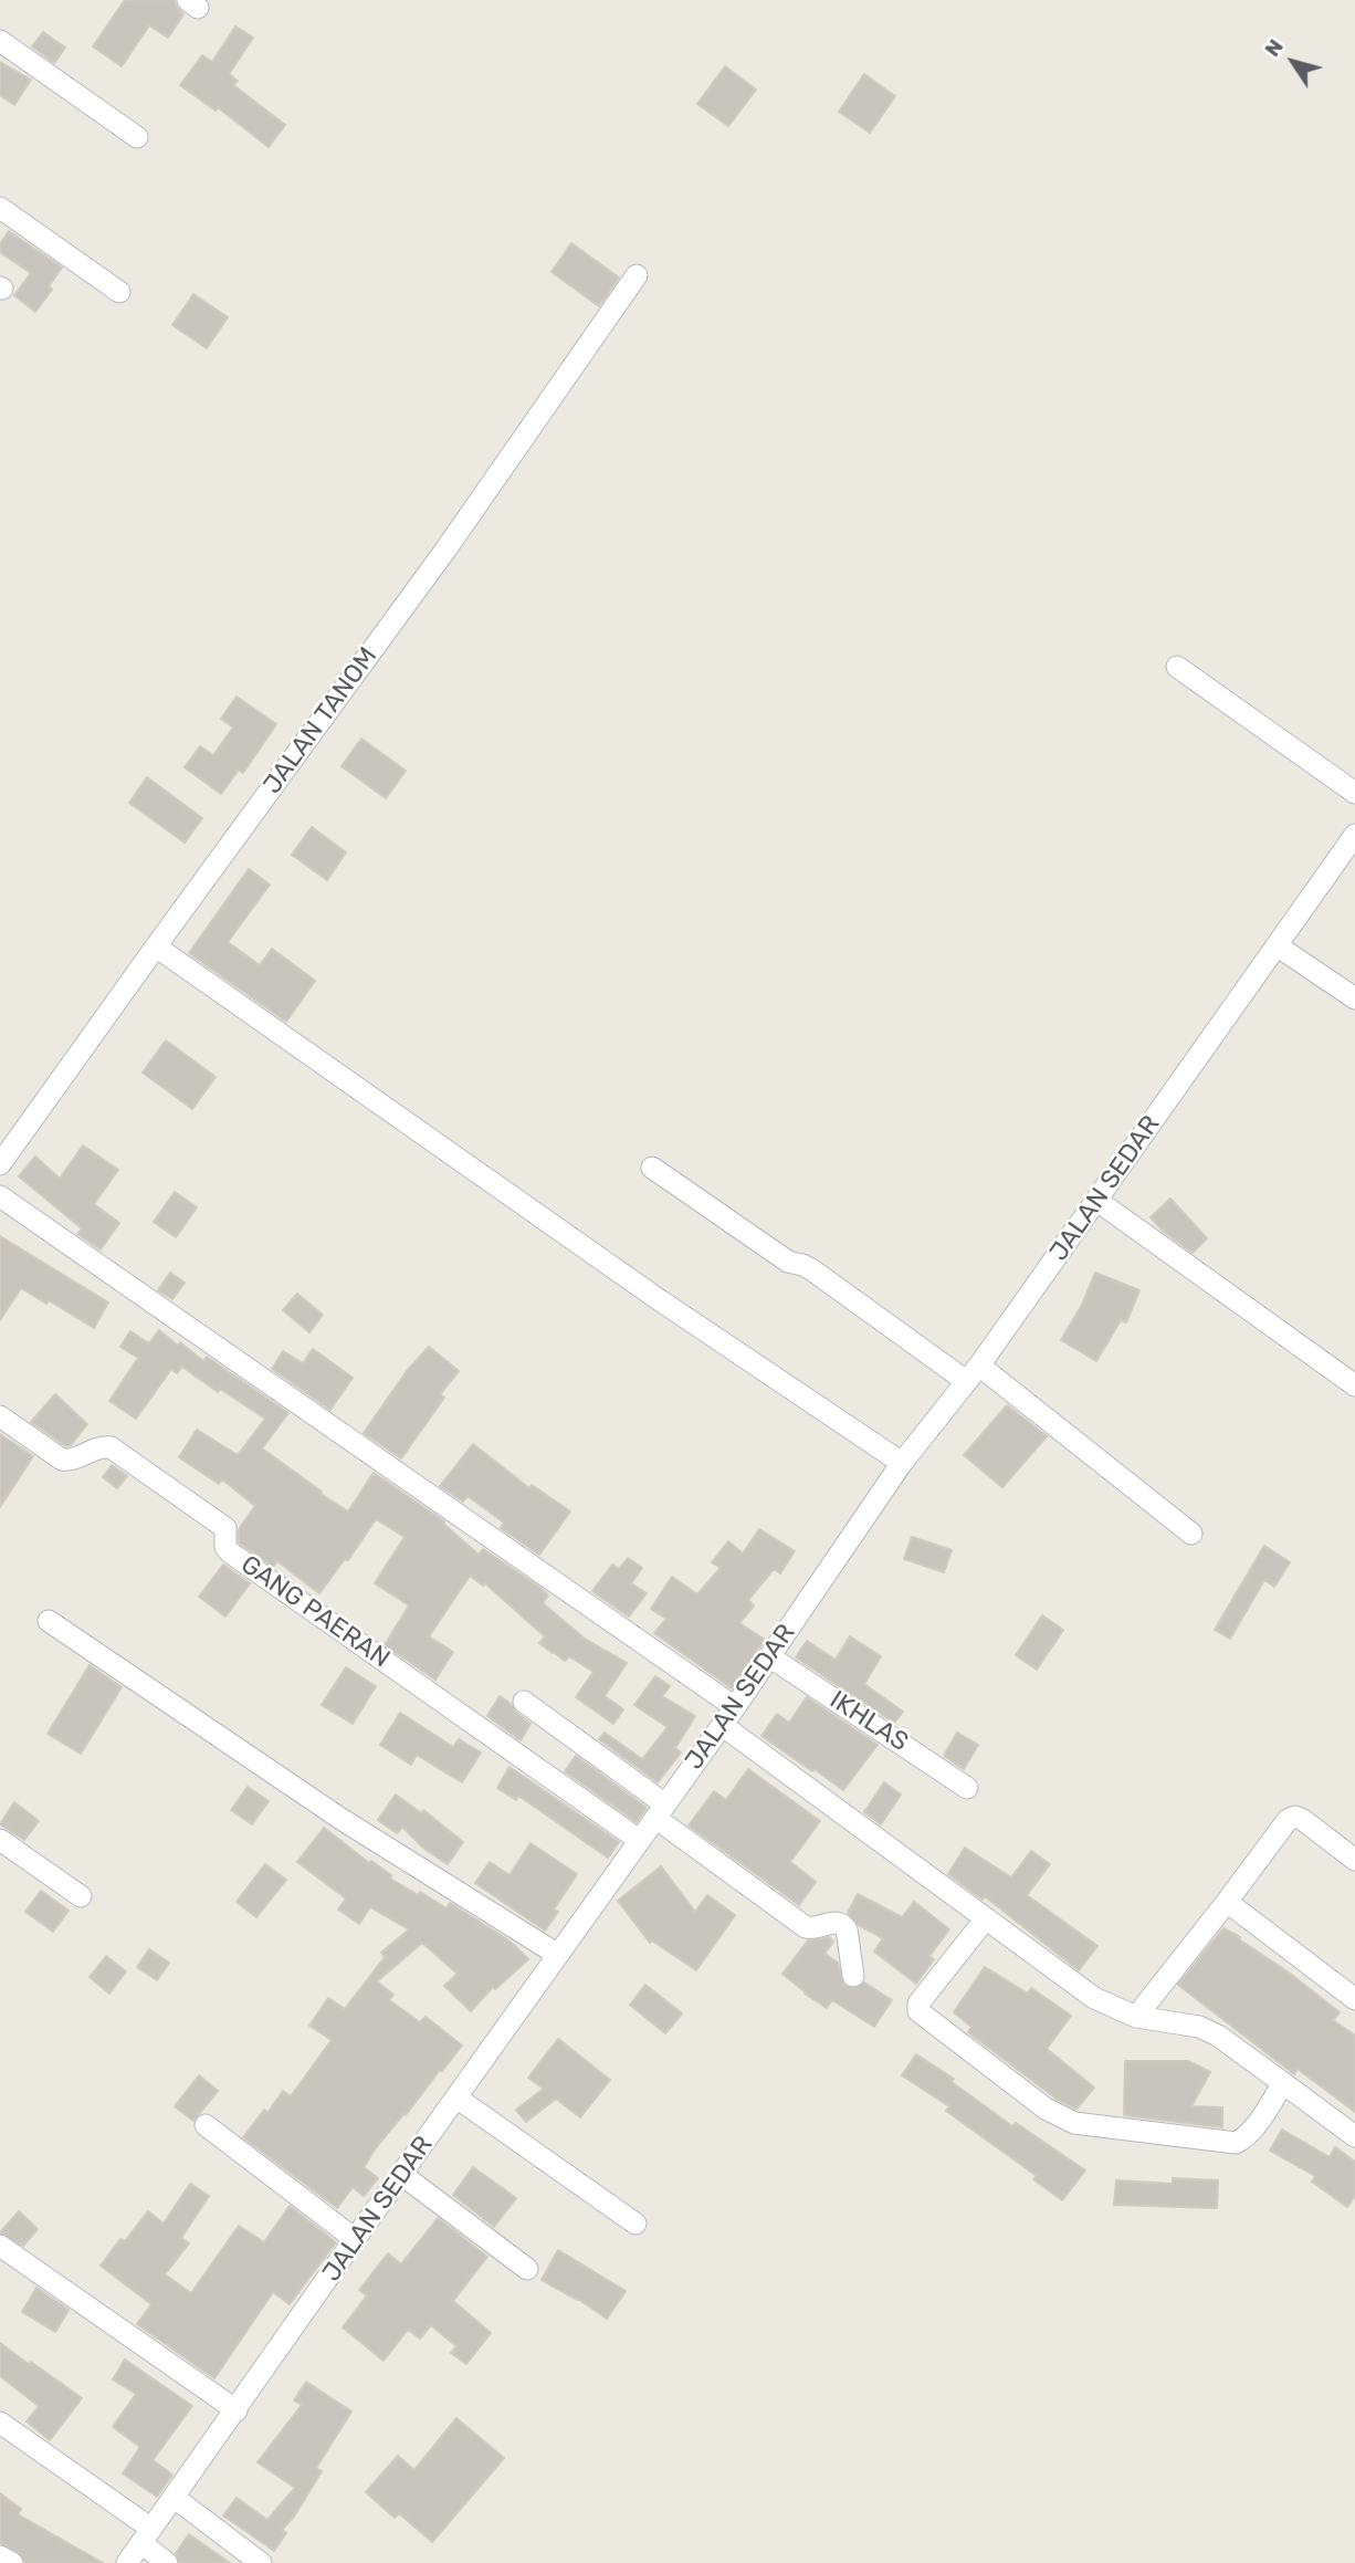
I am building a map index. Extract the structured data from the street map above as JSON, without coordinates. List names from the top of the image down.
{
  "streets": {
    "street": [
      "JALAN TANOM",
      "JALAN SEDAR",
      "GANG PAERAN",
      "IKHLAS"
    ]
  },
  "crossings": [
    ["JALAN SEDAR", "GANG PAERAN"],
    ["JALAN SEDAR", "IKHLAS"]
  ],
  "north": "top left"
}
